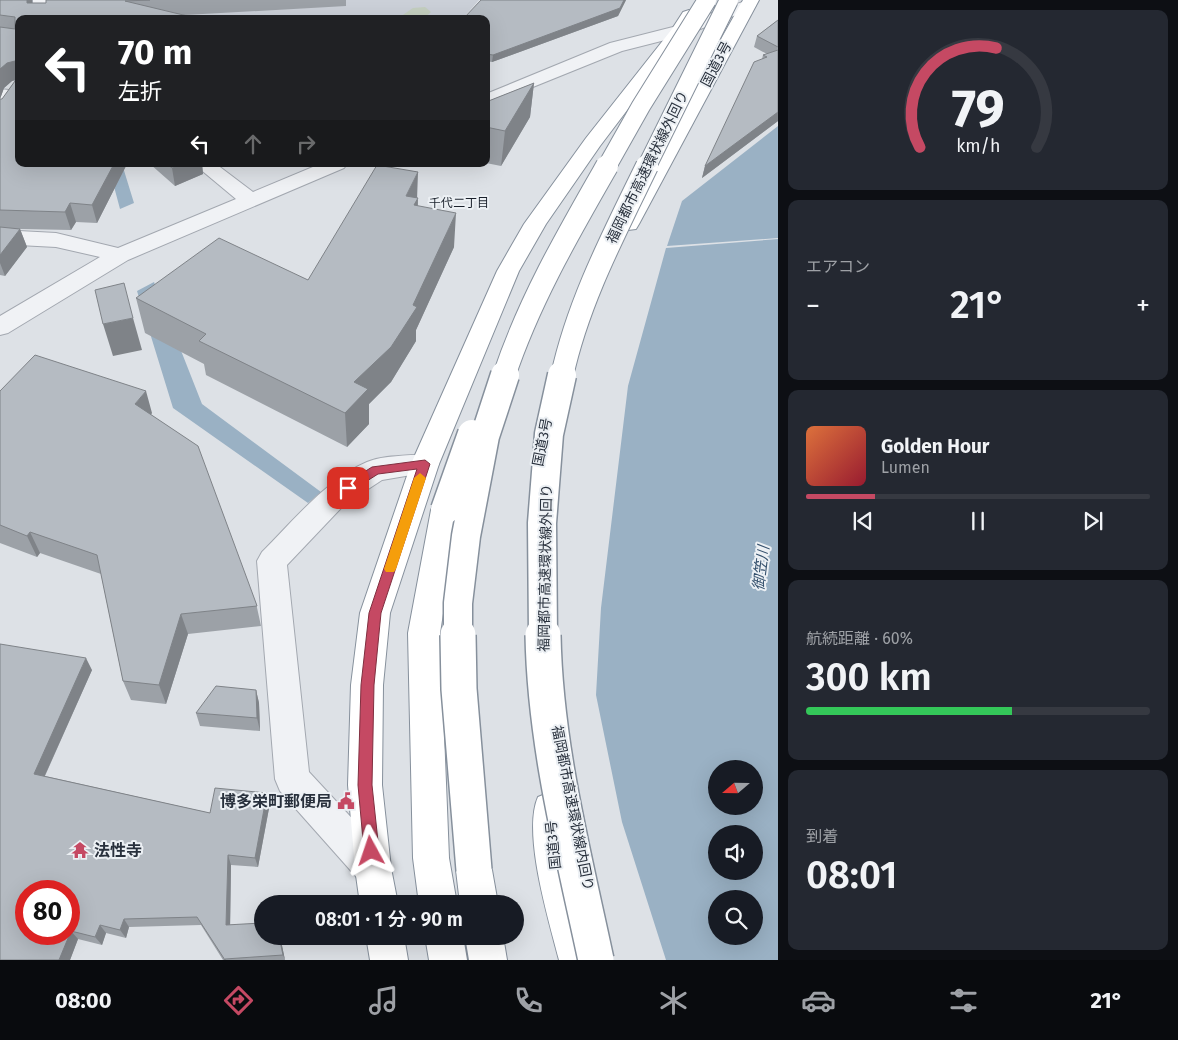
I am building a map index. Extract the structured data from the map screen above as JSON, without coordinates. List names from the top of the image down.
{
  "streets": {
    "highway": ["国道3号", "福岡都市高速環状線外回り", "福岡都市高速環状線内回り"]
  },
  "crossings": [
    ["国道3号", "福岡都市高速環状線外回り"],
    ["国道3号", "福岡都市高速環状線内回り"],
    ["福岡都市高速環状線外回り", "福岡都市高速環状線内回り"]
  ],
  "districts": ["千代二丁目"],
  "water": ["御笠川"],
  "places": {
    "public building": ["博多栄町郵便局"],
    "temple": ["法性寺"]
  },
  "north": "left",
  "page": {
    "turn": ["70 m", "左折"],
    "tile": [
      "エアコン",
      ["航続距離 · 60%", "300 km"],
      ["到着", "08:01"]
    ],
    "heat": ["−", "21°", "+"],
    "song": ["Golden Hour", "Lumen"],
    "limit": "80",
    "trip": "08:01 · 1 分 · 90 m",
    "tabs": ["08:00", "21°"],
    "gauge": ["79", "km/h"]
  }
}
